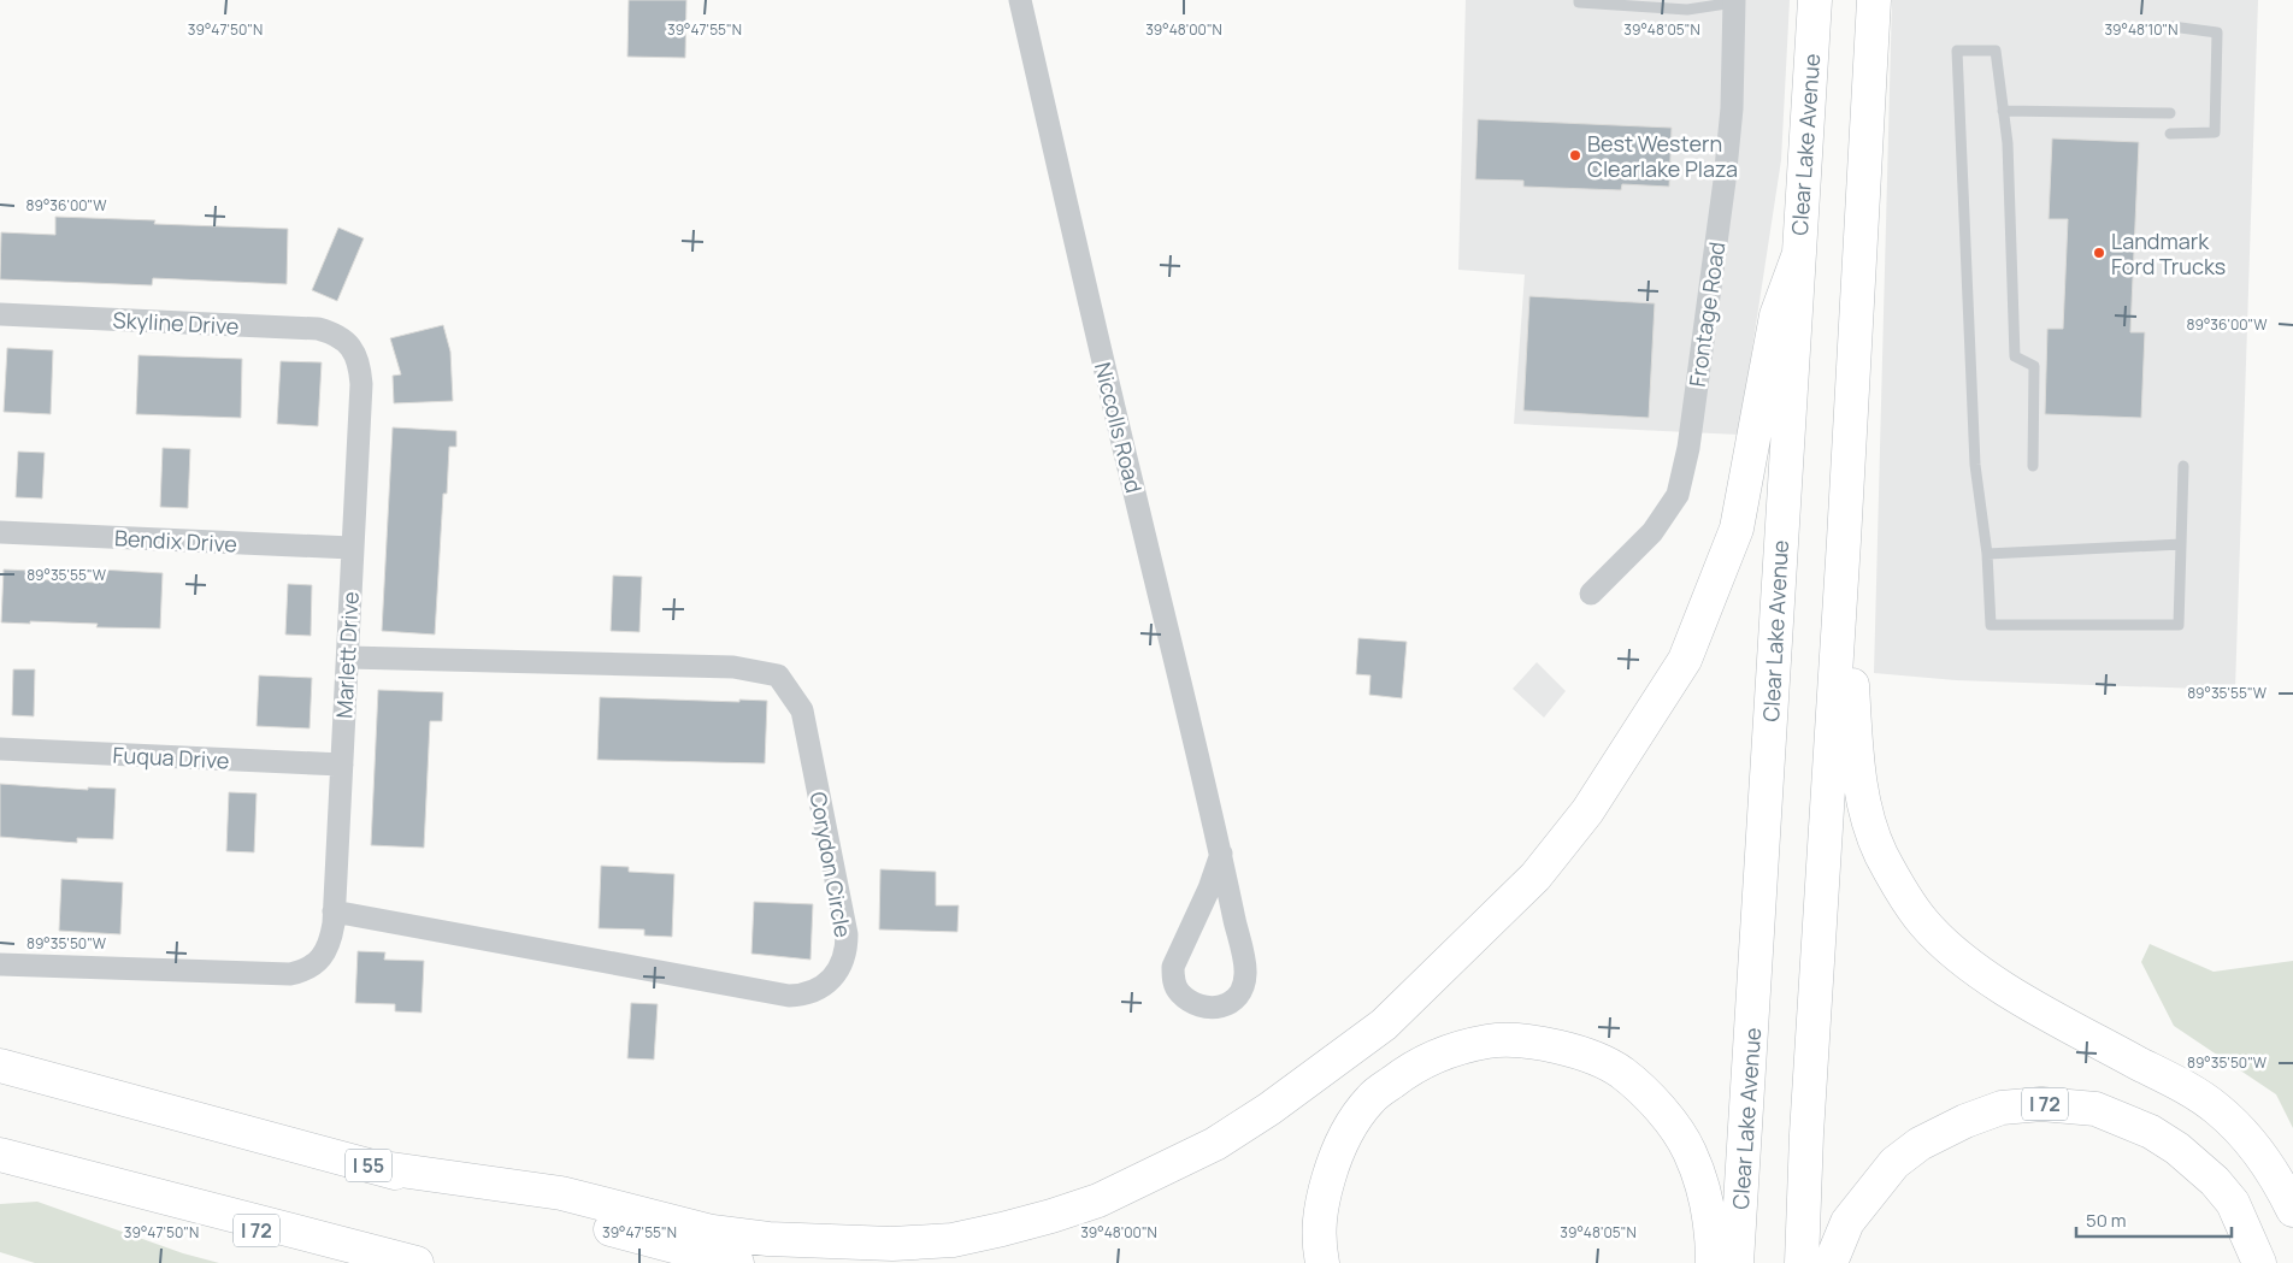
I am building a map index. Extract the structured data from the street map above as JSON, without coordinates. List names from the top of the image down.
{
  "streets": {
    "highway": ["Clear Lake Avenue", "I 72", "I 55"],
    "street": [
      "Frontage Road",
      "Skyline Drive",
      "Niccolls Road",
      "Bendix Drive",
      "Marlett Drive",
      "Fuqua Drive",
      "Corydon Circle"
    ]
  },
  "crossings": [
    ["Skyline Drive", "Marlett Drive"],
    ["Bendix Drive", "Marlett Drive"],
    ["Marlett Drive", "Fuqua Drive"],
    ["Marlett Drive", "Corydon Circle"]
  ],
  "places": ["Best Western Clearlake Plaza", "Landmark Ford Trucks"],
  "scale_bar": "50 m",
  "coordinates": [
    "39°47'50\"N",
    "39°47'55\"N",
    "39°48'00\"N",
    "39°48'05\"N",
    "39°48'10\"N",
    "89°36'00\"W",
    "89°35'55\"W",
    "89°35'50\"W"
  ]
}
